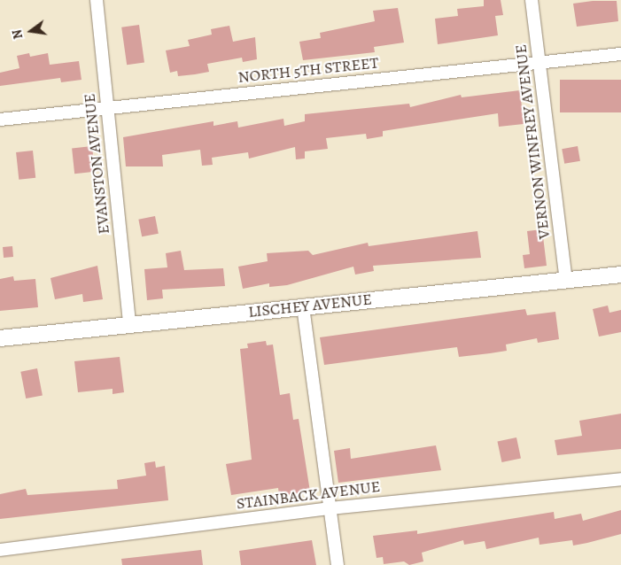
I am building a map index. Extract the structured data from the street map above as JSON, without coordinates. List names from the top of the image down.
{
  "streets": {
    "street": [
      "NORTH 5TH STREET",
      "VERNON WINFREY AVENUE",
      "EVANSTON AVENUE",
      "LISCHEY AVENUE",
      "STAINBACK AVENUE"
    ]
  },
  "crossings": [
    ["NORTH 5TH STREET", "VERNON WINFREY AVENUE"],
    ["NORTH 5TH STREET", "EVANSTON AVENUE"],
    ["VERNON WINFREY AVENUE", "LISCHEY AVENUE"],
    ["EVANSTON AVENUE", "LISCHEY AVENUE"]
  ],
  "north": "left"
}
